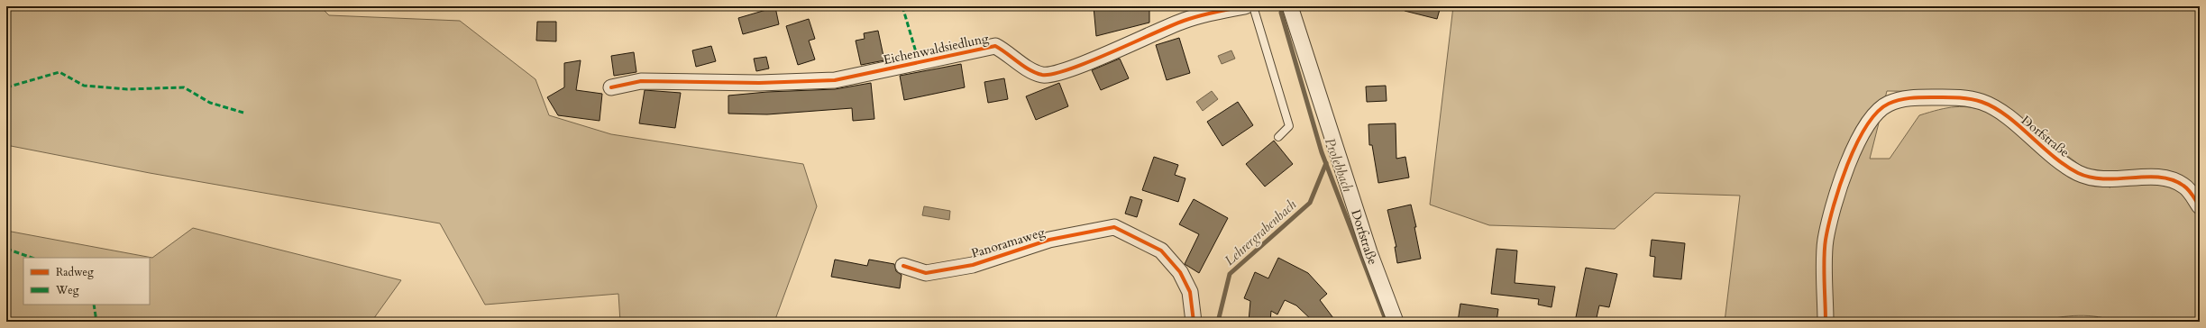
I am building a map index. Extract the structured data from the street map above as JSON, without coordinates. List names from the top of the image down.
{
  "streets": {
    "street": ["Eichenwaldsiedlung", "Dorfstraße", "Panoramaweg"]
  },
  "water": ["Prolebbach", "Lehrergrabenbach"],
  "legend": ["Radweg", "Weg"]
}
